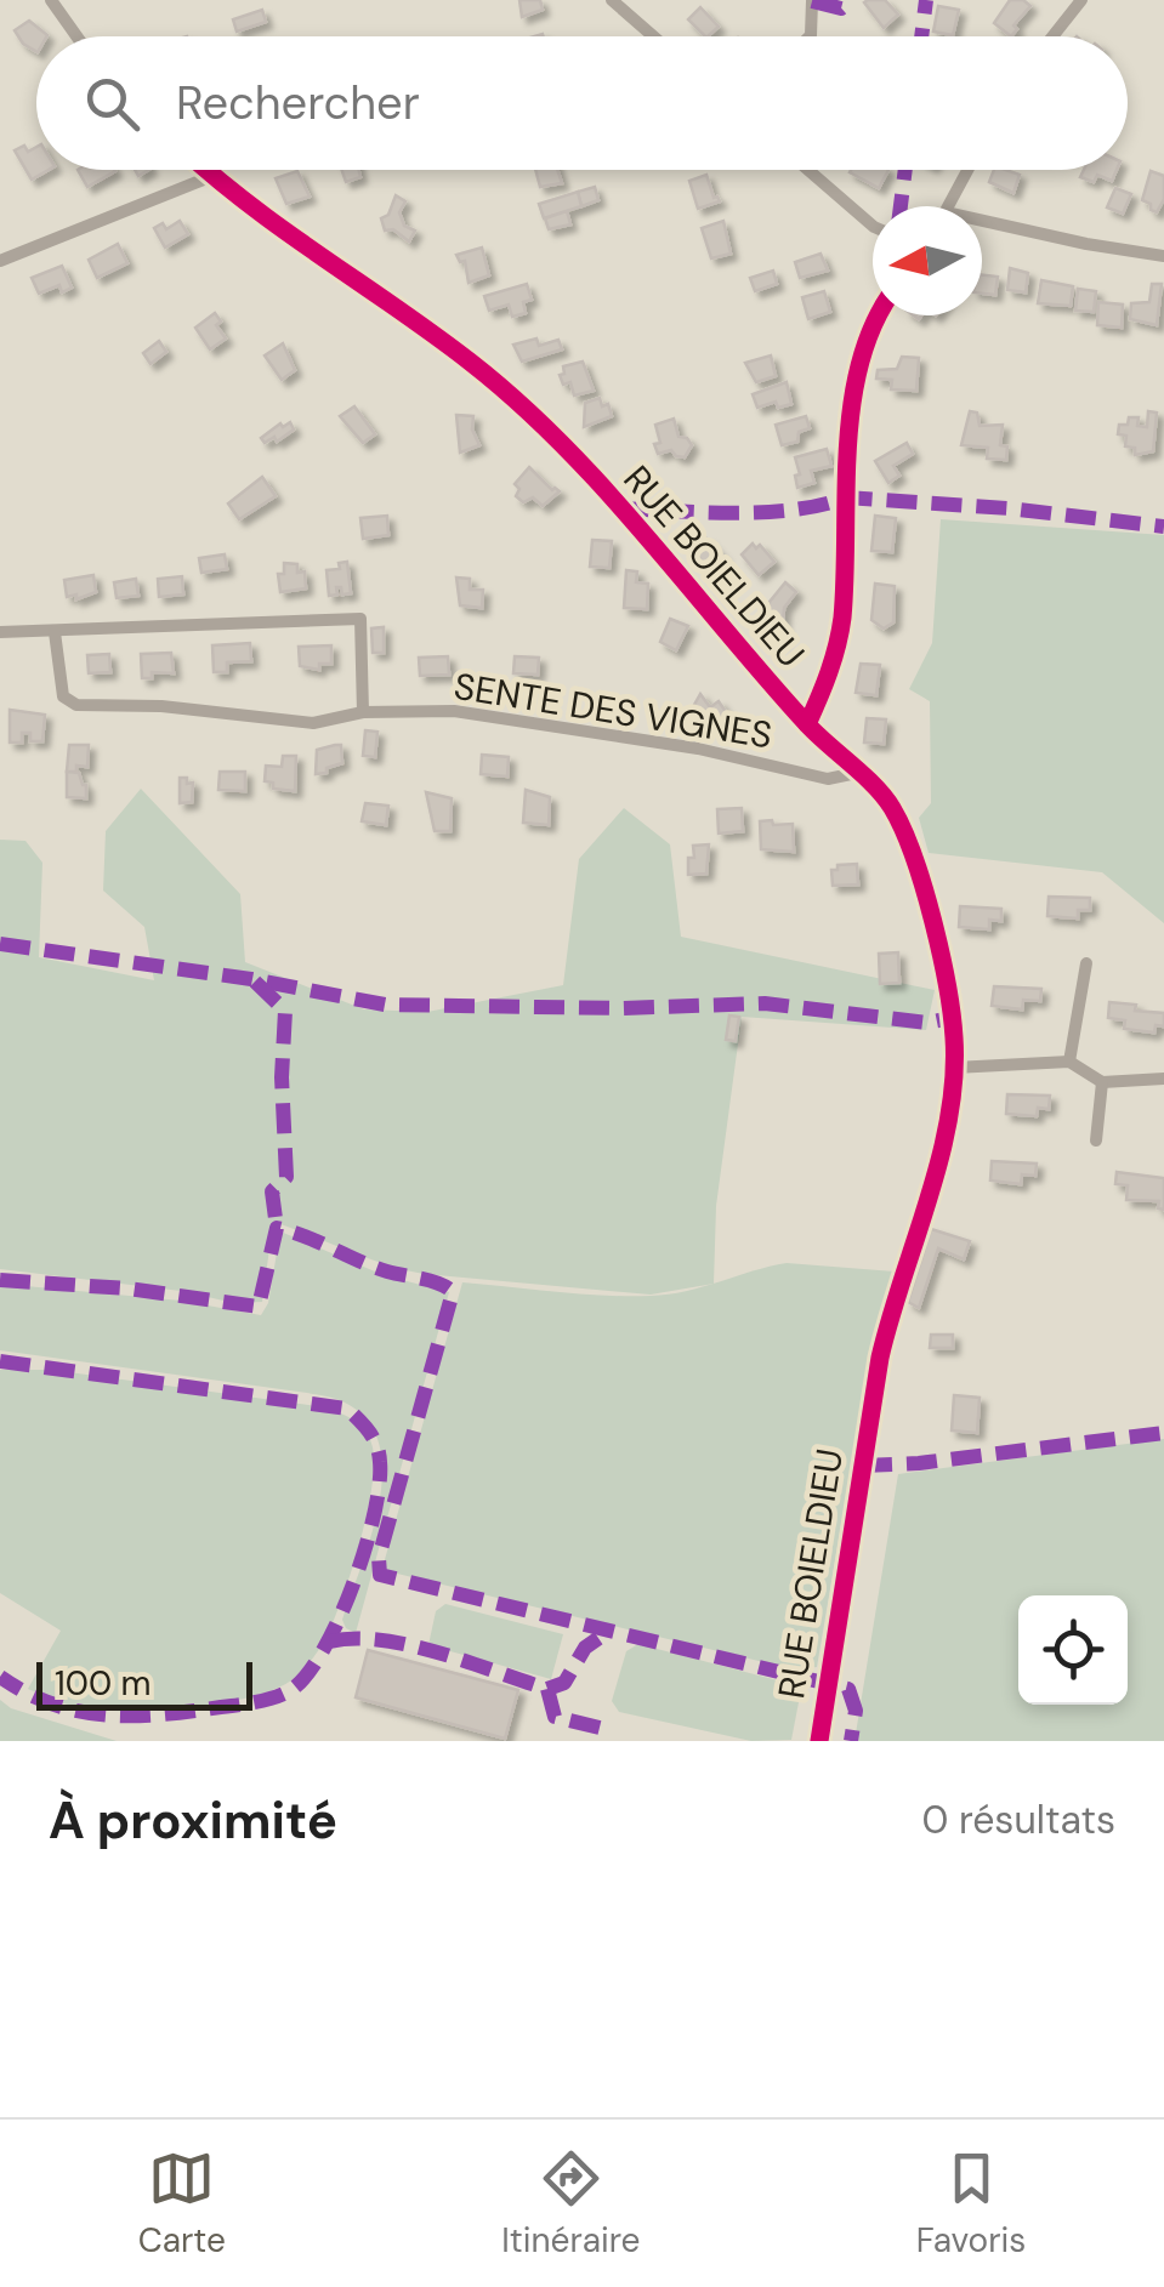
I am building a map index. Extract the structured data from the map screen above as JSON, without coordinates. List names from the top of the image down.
{
  "streets": {
    "street": ["RUE BOIELDIEU", "SENTE DES VIGNES"]
  },
  "crossings": [
    ["RUE BOIELDIEU", "SENTE DES VIGNES"]
  ],
  "scale_bar": "100 m",
  "north": "left",
  "page": {
    "search": "Rechercher",
    "scale": "100 m",
    "heading": ["À proximité", "0 résultats"],
    "nav": ["Carte", "Itinéraire", "Favoris"]
  }
}
